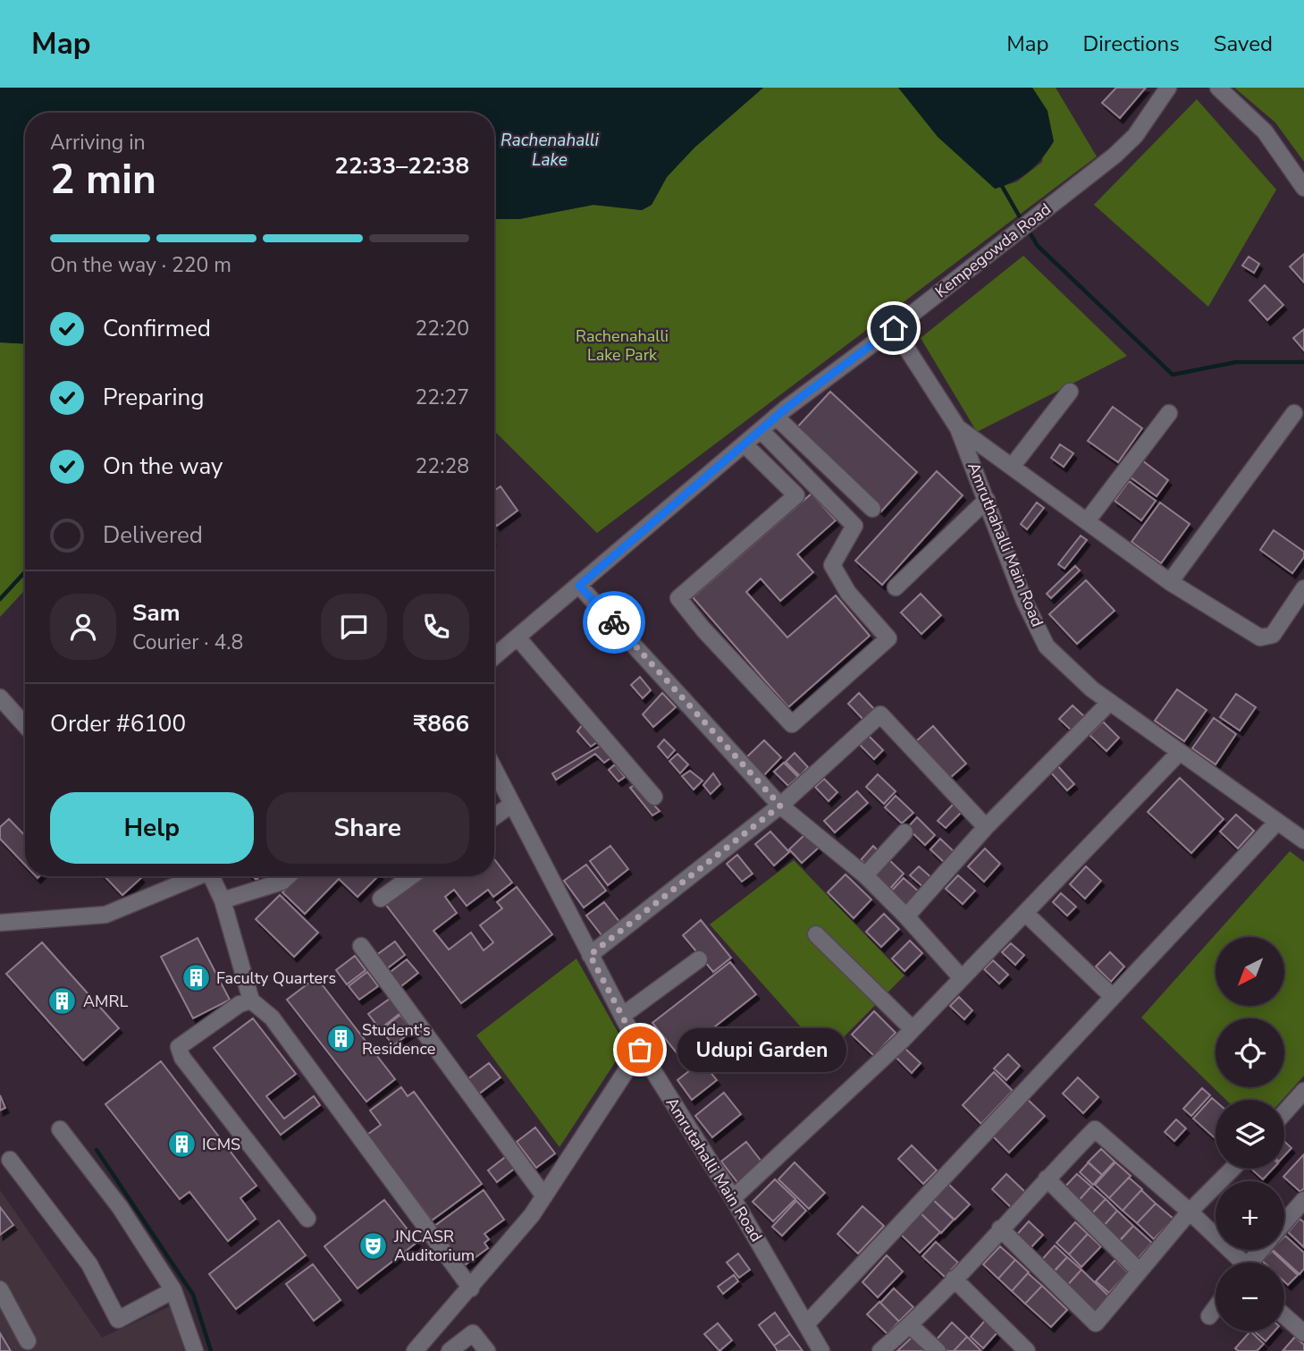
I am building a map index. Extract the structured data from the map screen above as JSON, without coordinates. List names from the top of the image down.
{
  "streets": {
    "street": ["Kempegowda Road", "Amruthahalli Main Road", "Amrutahalli Main Road"]
  },
  "crossings": [
    ["Kempegowda Road", "Amruthahalli Main Road"]
  ],
  "water": ["Rachenahalli Lake"],
  "parks": ["Rachenahalli Lake Park"],
  "places": {
    "building": [
      "Faculty Quarters",
      "AMRL",
      "Student's Residence",
      "ICMS"
    ],
    "other": ["Udupi Garden"],
    "theatre": ["JNCASR Auditorium"]
  },
  "north": "bottom left",
  "page": {
    "header": "Map",
    "nav": ["Map", "Directions", "Saved"],
    "heading": ["2 min", "Arriving in", "22:33–22:38"],
    "panel": [
      "Sam",
      "Courier · 4.8",
      "Order #6100",
      "₹866"
    ],
    "bar": "On the way · 220 m",
    "list": [
      ["Confirmed", "22:20"],
      ["Preparing", "22:27"],
      ["On the way", "22:28"],
      "Delivered"
    ],
    "buttons": ["Help", "Share"],
    "map_buttons": ["+", "−"],
    "bubble": "Udupi Garden"
  }
}
